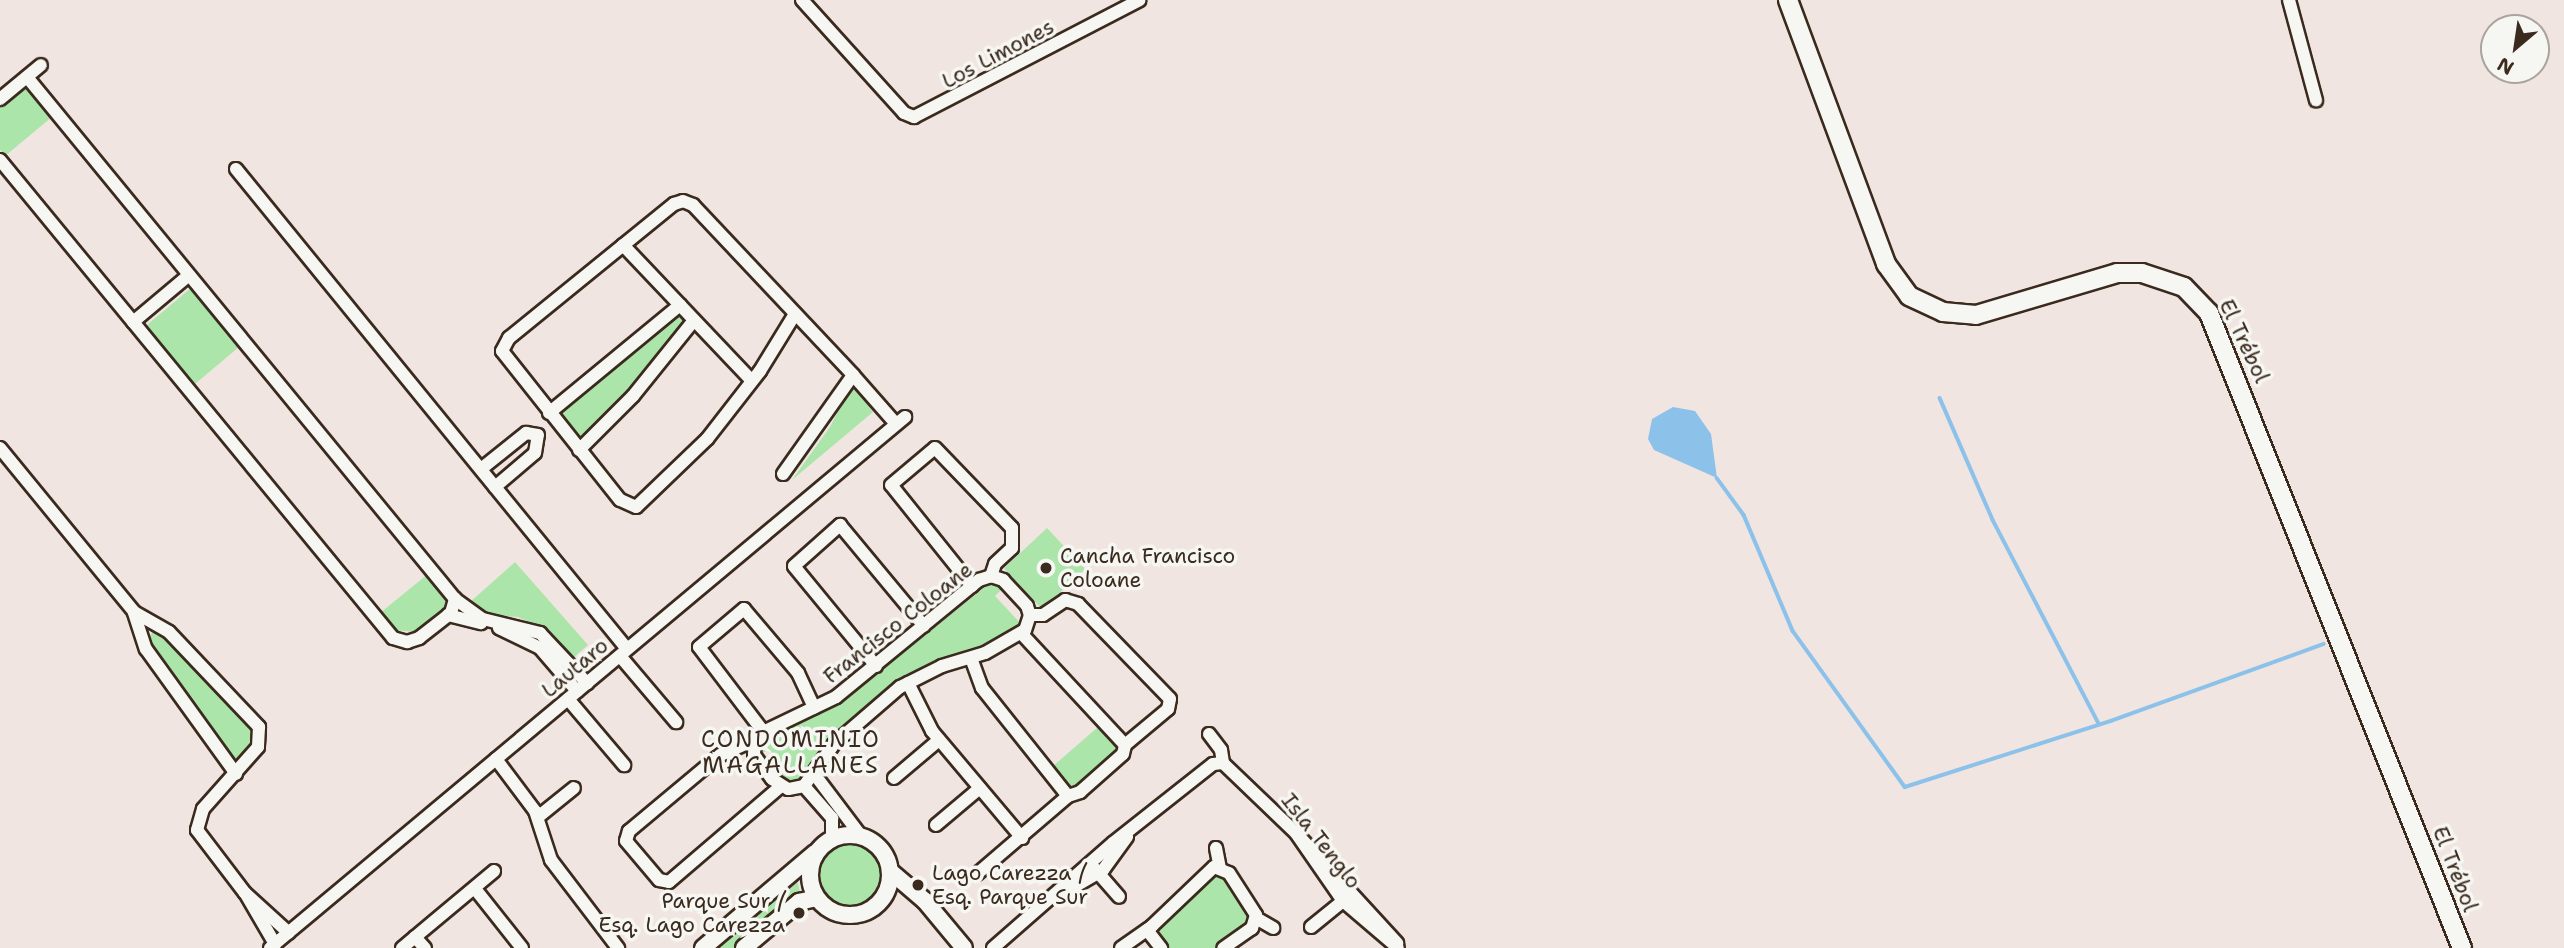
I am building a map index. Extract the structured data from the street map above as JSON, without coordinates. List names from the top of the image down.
{
  "streets": {
    "main road": ["El Trébol"],
    "street": [
      "Los Limones",
      "Francisco Coloane",
      "Lautaro",
      "Isla Tenglo"
    ]
  },
  "districts": ["CONDOMINIO MAGALLANES"],
  "places": ["Cancha Francisco Coloane", "Lago Carezza / Esq. Parque Sur", "Parque Sur / Esq. Lago Carezza"],
  "north": "bottom left"
}
